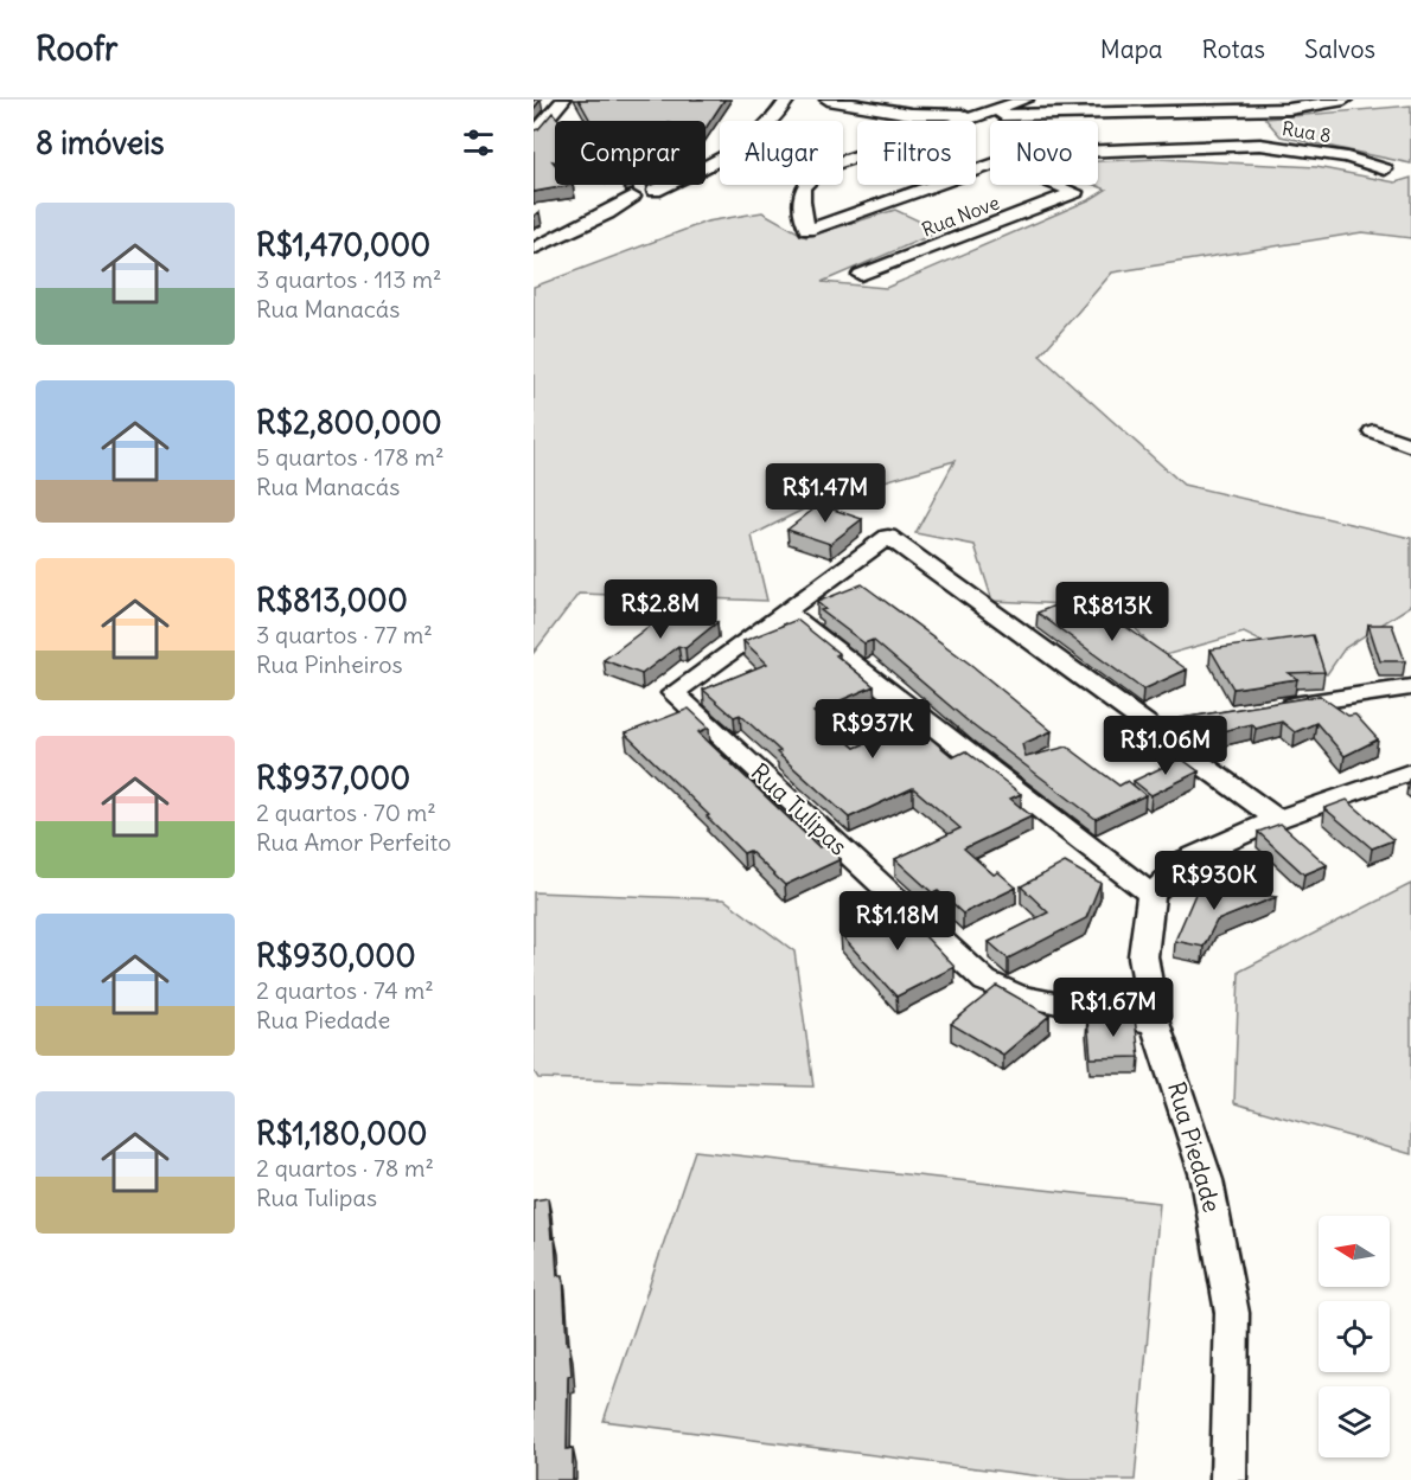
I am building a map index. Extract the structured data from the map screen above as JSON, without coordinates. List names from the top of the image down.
{
  "streets": {
    "street": [
      "Rua 8",
      "Rua Nove",
      "Rua Tulipas",
      "Rua Piedade"
    ]
  },
  "crossings": [
    ["Rua Tulipas", "Rua Piedade"]
  ],
  "north": "left",
  "page": {
    "header": "Roofr",
    "nav": ["Mapa", "Rotas", "Salvos"],
    "heading": "8 imóveis",
    "chip": [
      "Comprar",
      "Alugar",
      "Filtros",
      "Novo"
    ],
    "list": [
      {
        "name": "R$1,470,000",
        "note": "3 quartos · 113 m² · Rua Manacás"
      },
      {
        "name": "R$2,800,000",
        "note": "5 quartos · 178 m² · Rua Manacás"
      },
      {
        "name": "R$813,000",
        "note": "3 quartos · 77 m² · Rua Pinheiros"
      },
      {
        "name": "R$937,000",
        "note": "2 quartos · 70 m² · Rua Amor Perfeito"
      },
      {
        "name": "R$930,000",
        "note": "2 quartos · 74 m² · Rua Piedade"
      },
      {
        "name": "R$1,180,000",
        "note": "2 quartos · 78 m² · Rua Tulipas"
      }
    ],
    "price": [
      "R$1.47M",
      "R$2.8M",
      "R$813K",
      "R$937K",
      "R$1.06M",
      "R$930K",
      "R$1.18M",
      "R$1.67M"
    ]
  }
}
